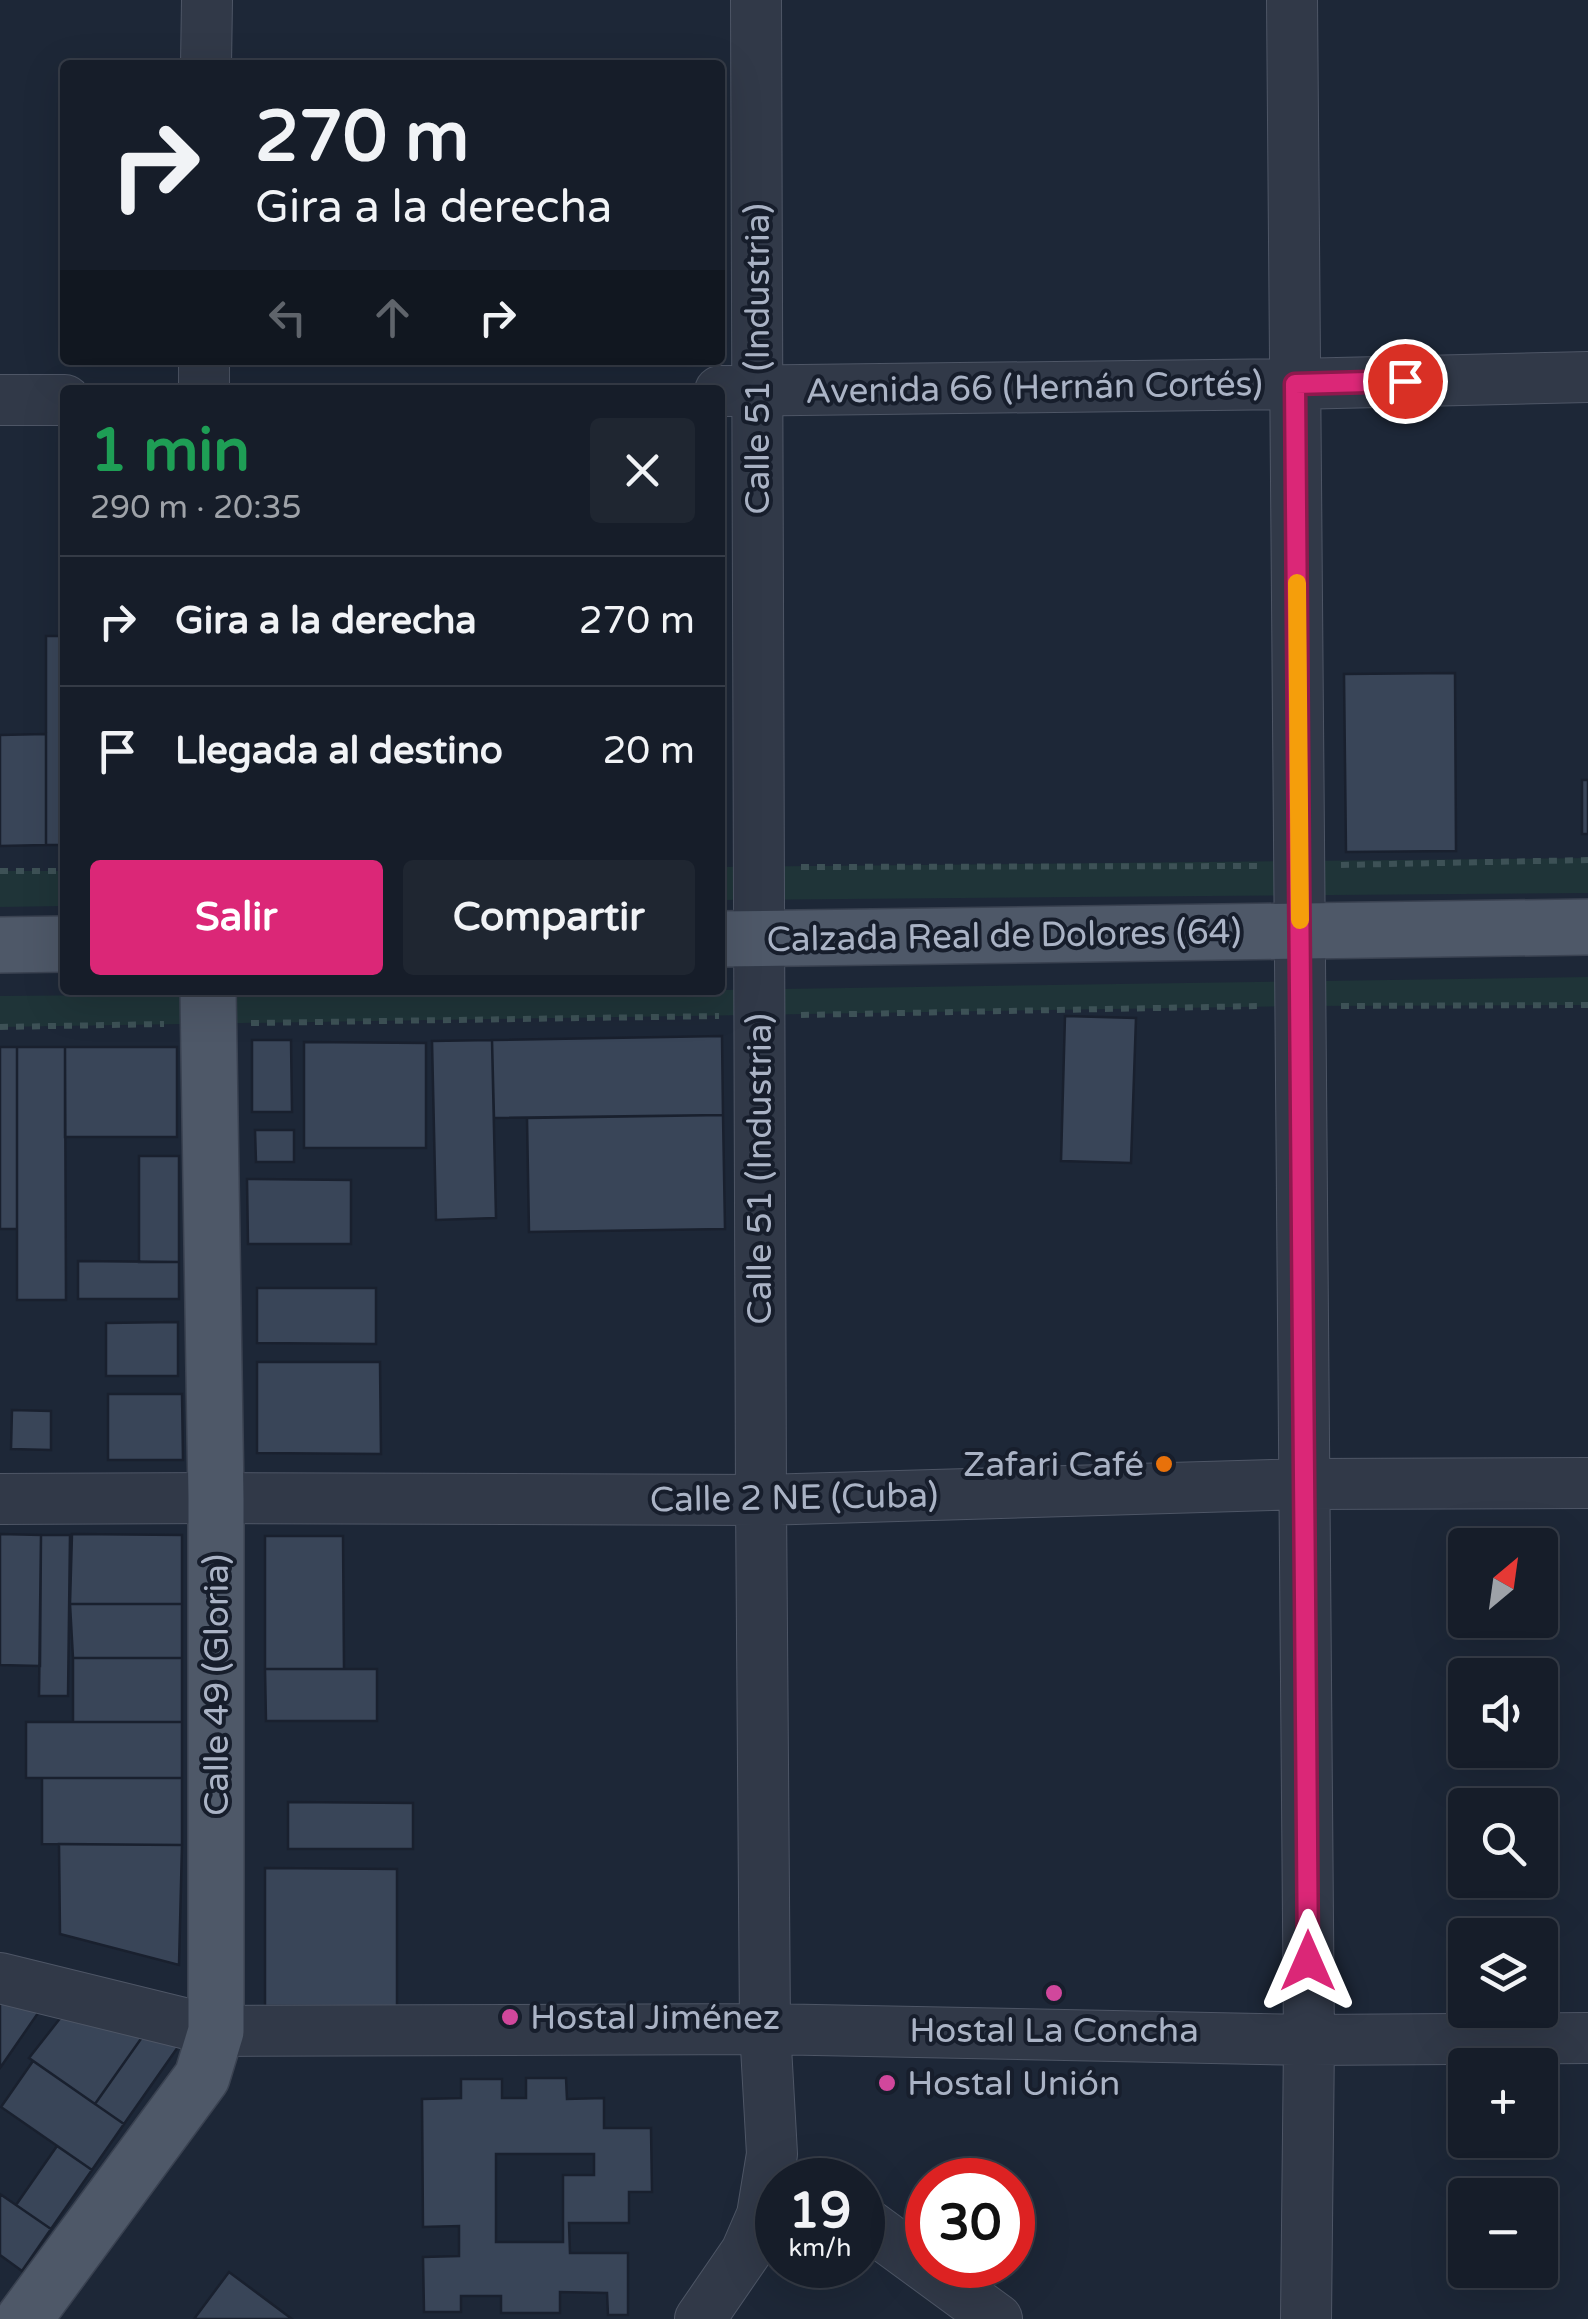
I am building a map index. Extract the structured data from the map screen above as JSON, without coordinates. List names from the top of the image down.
{
  "streets": {
    "main road": ["Calzada Real de Dolores (64)", "Calle 49 (Gloria)"],
    "street": ["Calle 51 (Industria)", "Avenida 66 (Hernán Cortés)", "Calle 2 NE (Cuba)"]
  },
  "crossings": [
    ["Calle 51 (Industria)", "Avenida 66 (Hernán Cortés)"],
    ["Calle 51 (Industria)", "Calzada Real de Dolores (64)"],
    ["Calle 51 (Industria)", "Calle 2 NE (Cuba)"],
    ["Calle 2 NE (Cuba)", "Calle 49 (Gloria)"]
  ],
  "places": [
    "Zafari Café",
    "Hostal La Concha",
    "Hostal Jiménez",
    "Hostal Unión"
  ],
  "north": "top right",
  "page": {
    "turn": ["270 m", "Gira a la derecha"],
    "heading": ["1 min", "290 m · 20:35"],
    "list": [
      {
        "name": "Gira a la derecha",
        "value": "270 m"
      },
      {
        "name": "Llegada al destino",
        "value": "20 m"
      }
    ],
    "buttons": ["Salir", "Compartir"],
    "map_buttons": ["+", "−"],
    "speed": "19 km/h",
    "limit": "30"
  }
}
